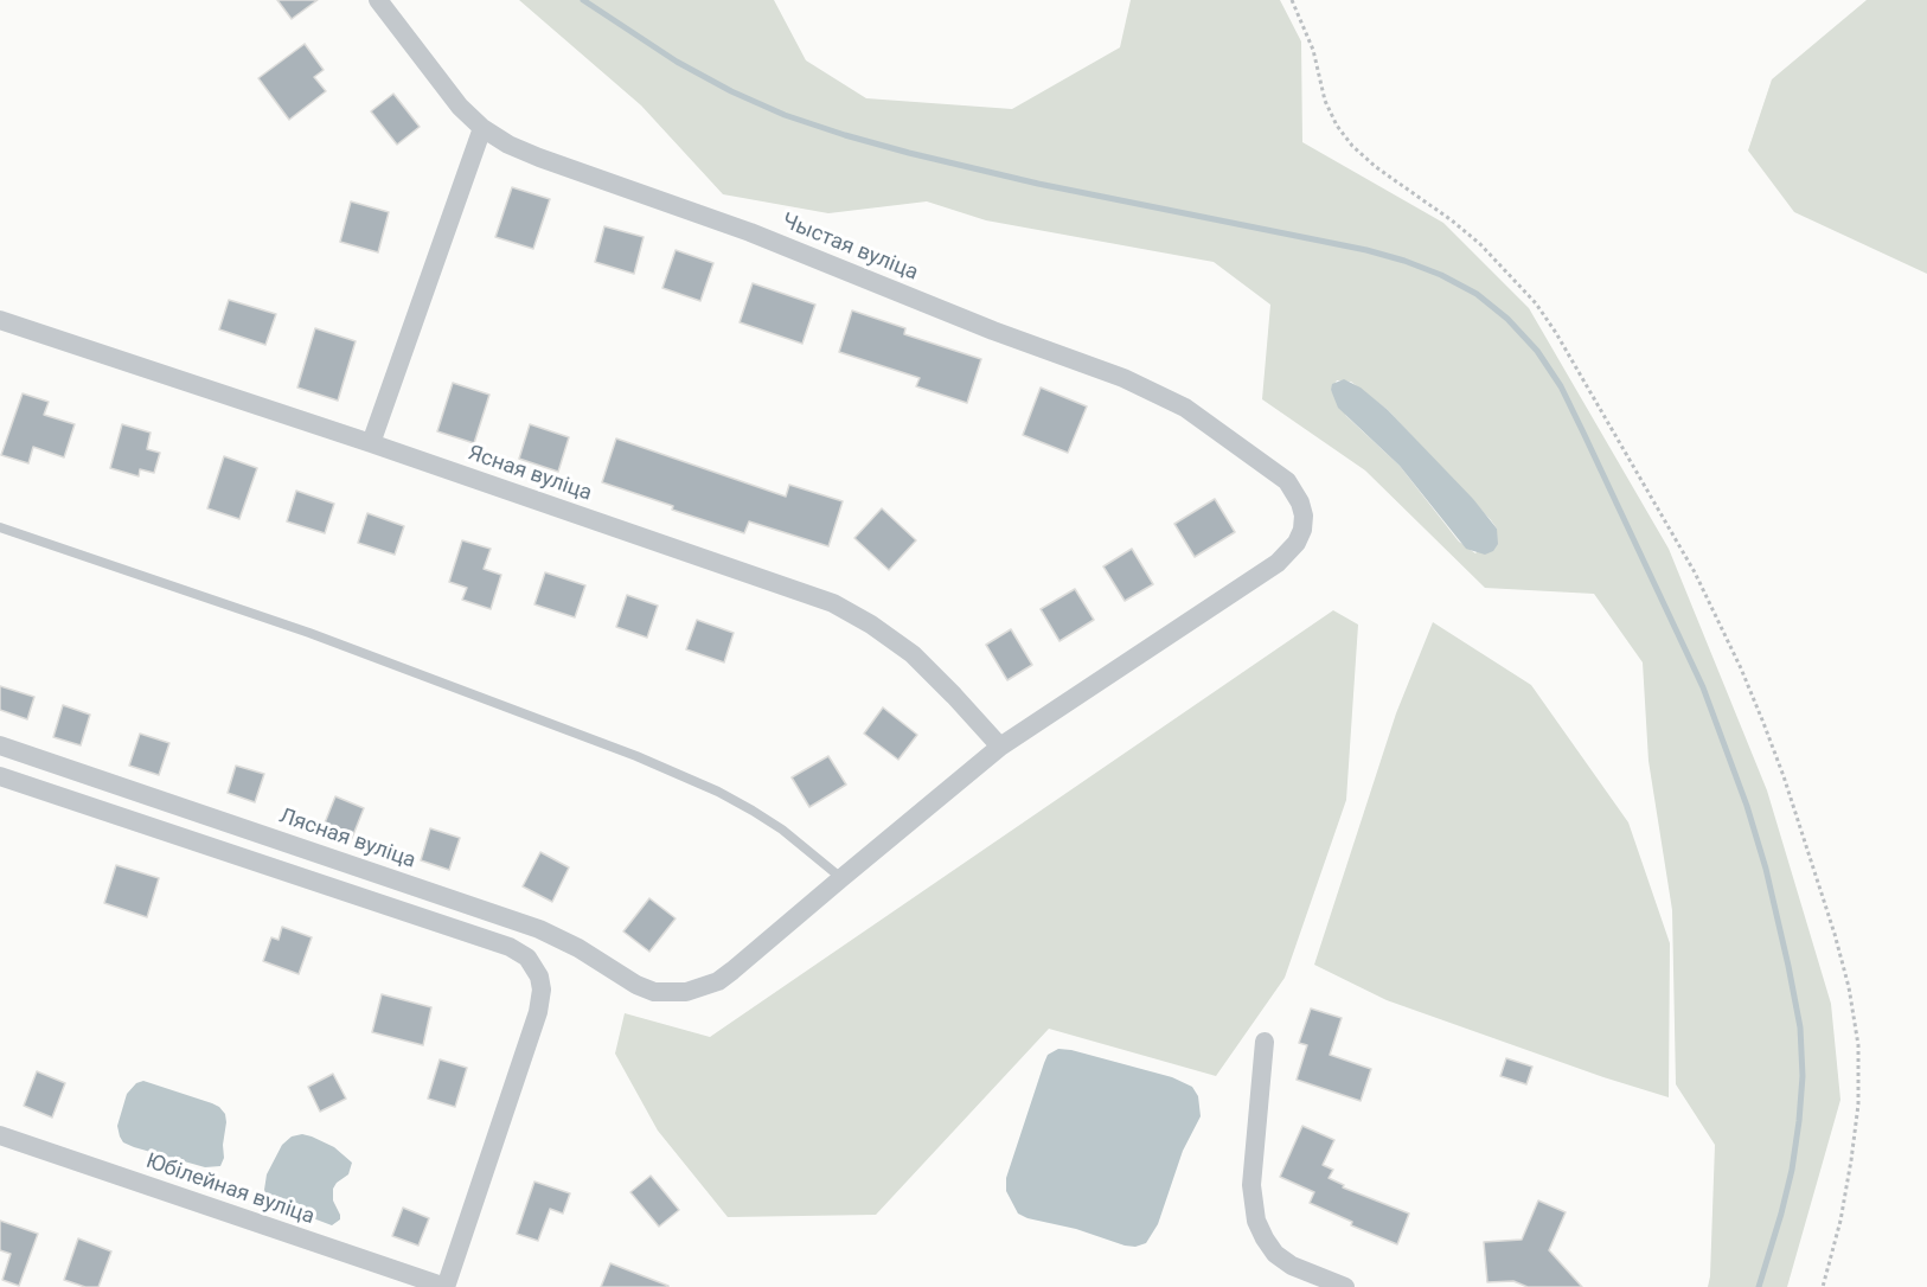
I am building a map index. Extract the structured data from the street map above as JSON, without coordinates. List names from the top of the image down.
{
  "streets": {
    "street": [
      "Чыстая вуліца",
      "Ясная вуліца",
      "Лясная вуліца",
      "Юбілейная вуліца"
    ]
  },
  "crossings": [
    ["Чыстая вуліца", "Ясная вуліца"]
  ]
}
